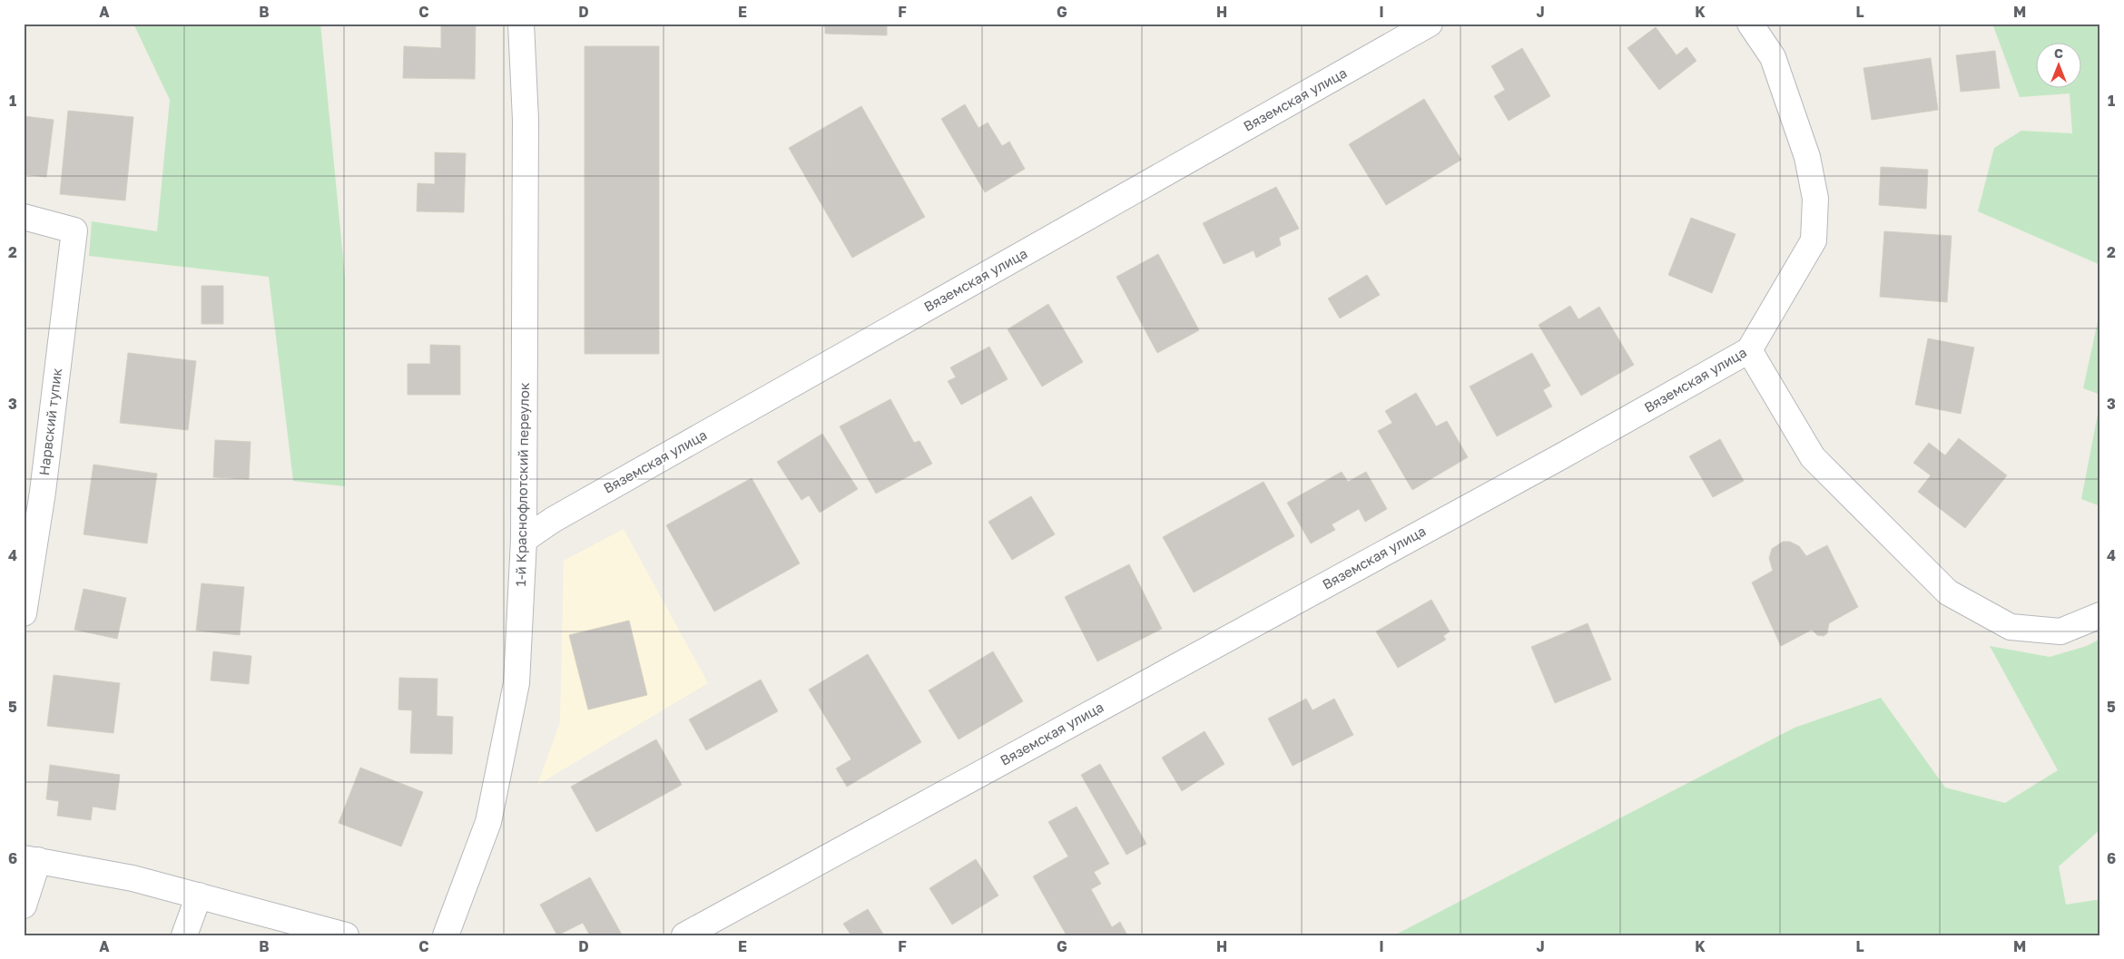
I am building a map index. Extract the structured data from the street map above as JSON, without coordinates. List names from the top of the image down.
{
  "streets": {
    "street": ["Вяземская улица", "Нарвский тупик", "1-й Краснофлотский переулок"]
  },
  "crossings": [
    ["Вяземская улица", "1-й Краснофлотский переулок"]
  ],
  "north": "top",
  "grid": {
    "columns": [
      "A",
      "B",
      "C",
      "D",
      "E",
      "F",
      "G",
      "H",
      "I",
      "J",
      "K",
      "L",
      "M"
    ],
    "rows": [
      "1",
      "2",
      "3",
      "4",
      "5",
      "6"
    ]
  }
}
